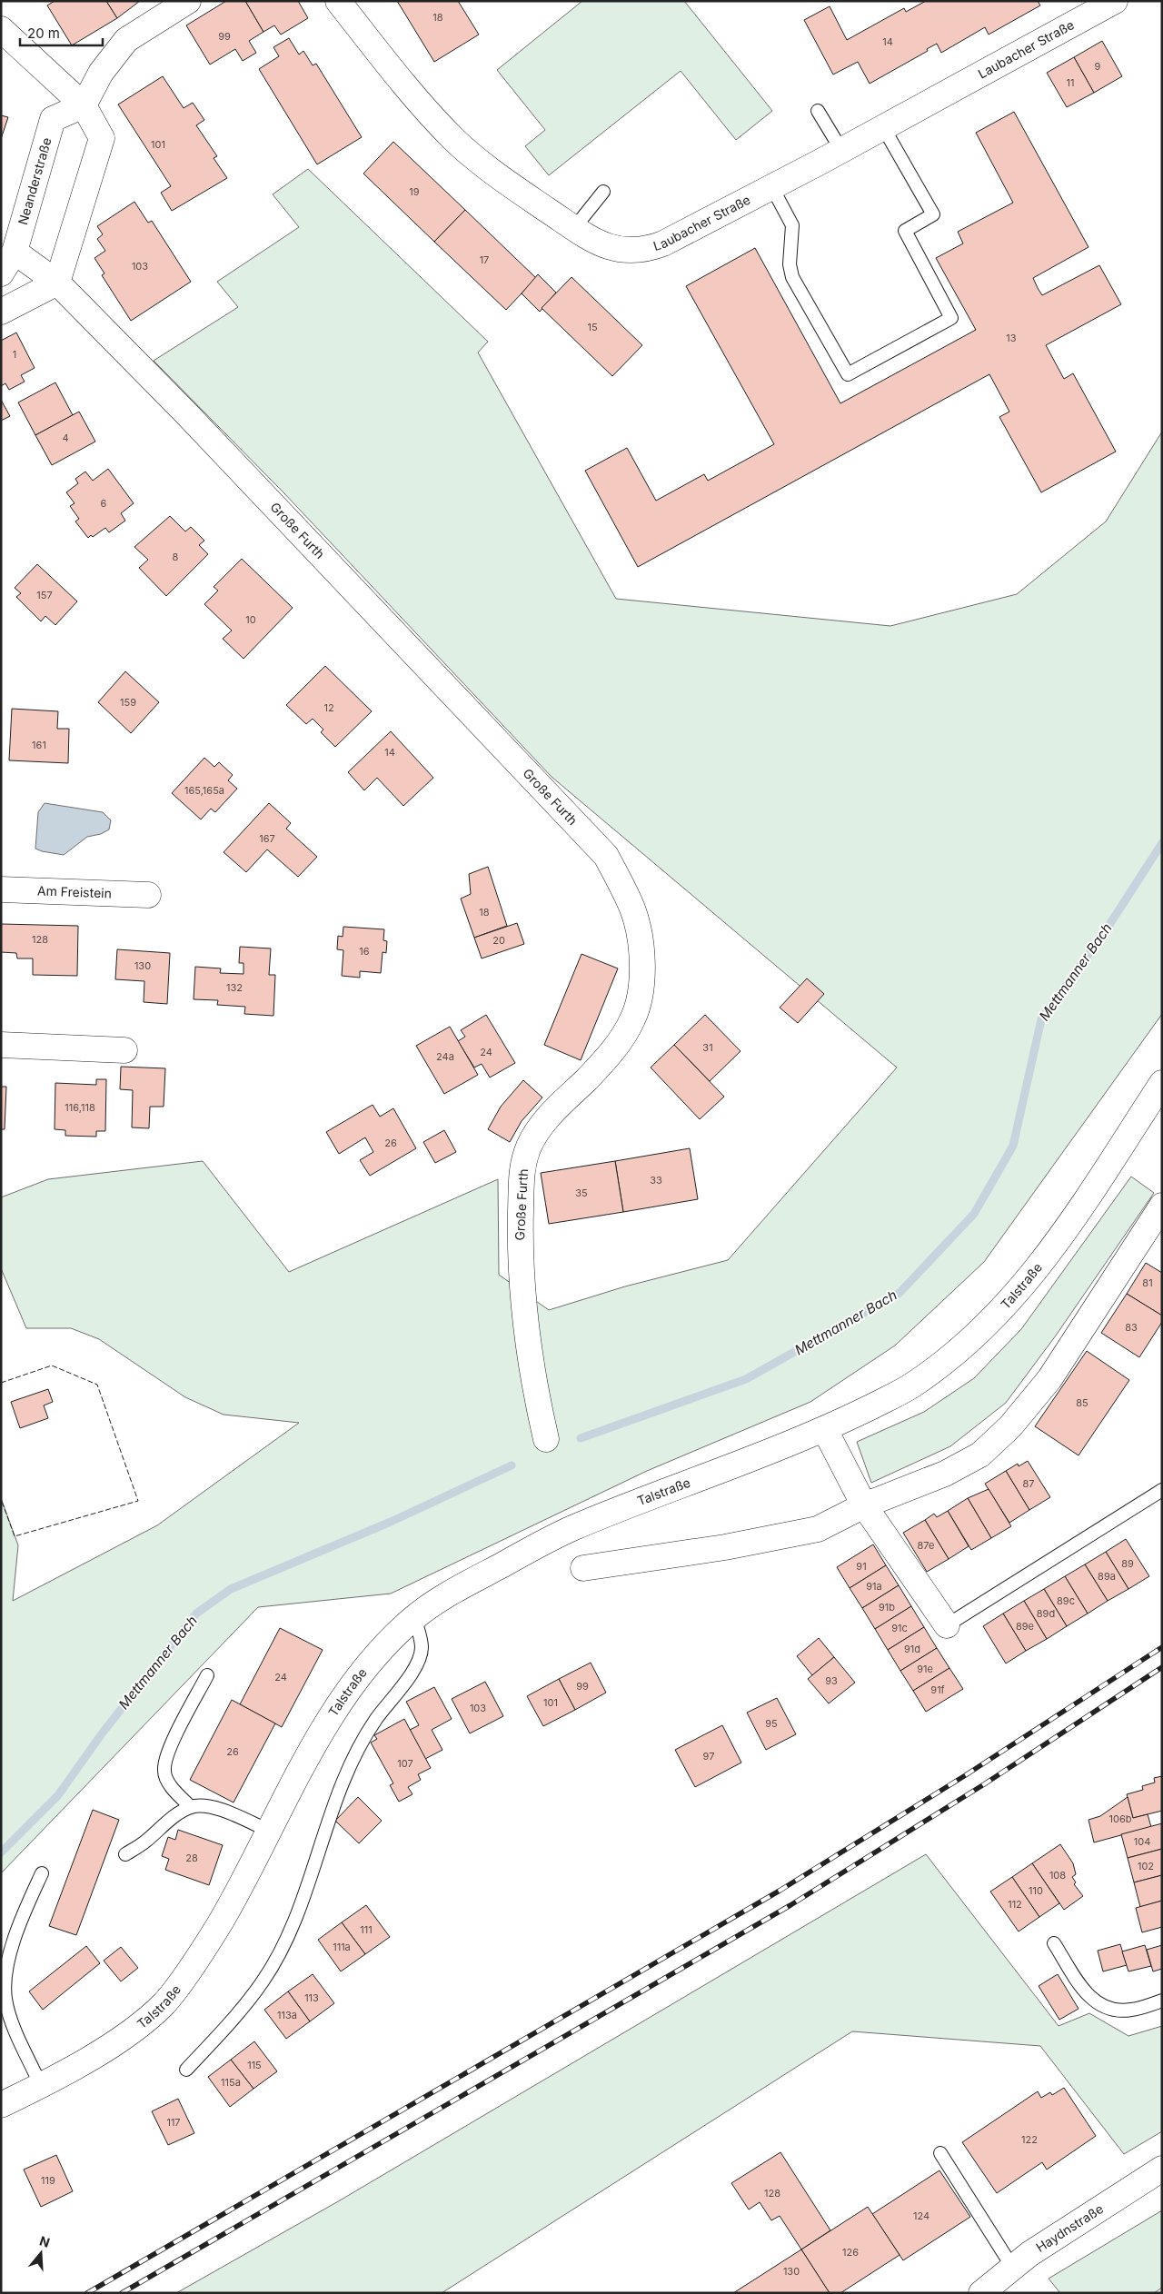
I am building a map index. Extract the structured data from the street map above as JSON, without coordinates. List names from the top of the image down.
{
  "streets": {
    "street": [
      "Laubacher Straße",
      "Neanderstraße",
      "Große Furth",
      "Am Freistein",
      "Talstraße",
      "Haydnstraße"
    ]
  },
  "crossings": [
    ["Neanderstraße", "Große Furth"]
  ],
  "water": ["Mettmanner Bach"],
  "house_numbers": [
    "18",
    "99",
    "14",
    "9",
    "11",
    "101",
    "19",
    "17",
    "103",
    "15",
    "13",
    "1",
    "4",
    "6",
    "8",
    "157",
    "10",
    "159",
    "12",
    "161",
    "14",
    "165,165a",
    "167",
    "18",
    "128",
    "20",
    "16",
    "130",
    "132",
    "31",
    "24",
    "24a",
    "116,118",
    "26",
    "33",
    "35",
    "81",
    "83",
    "85",
    "87",
    "87e",
    "89",
    "91",
    "89a",
    "91a",
    "89c",
    "91b",
    "89d",
    "89e",
    "91c",
    "91d",
    "91e",
    "24",
    "93",
    "99",
    "91f",
    "101",
    "103",
    "95",
    "26",
    "97",
    "107",
    "106b",
    "104",
    "28",
    "102",
    "108",
    "110",
    "112",
    "111",
    "111a",
    "113",
    "113a",
    "115",
    "115a",
    "117",
    "122",
    "119",
    "128",
    "124",
    "126",
    "130"
  ],
  "scale_bar": "20 m",
  "north": "top"
}
